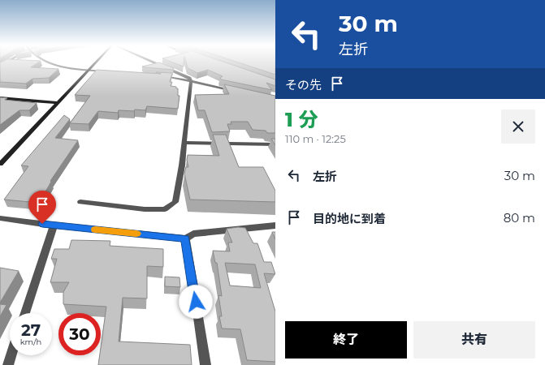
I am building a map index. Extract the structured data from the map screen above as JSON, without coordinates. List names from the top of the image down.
{
  "page": {
    "turn": ["30 m", "左折"],
    "then": "その先",
    "heading": ["1 分", "110 m · 12:25"],
    "list": [
      {
        "name": "左折",
        "value": "30 m"
      },
      {
        "name": "目的地に到着",
        "value": "80 m"
      }
    ],
    "speed": "27 km/h",
    "limit": "30",
    "buttons": ["終了", "共有"]
  }
}
